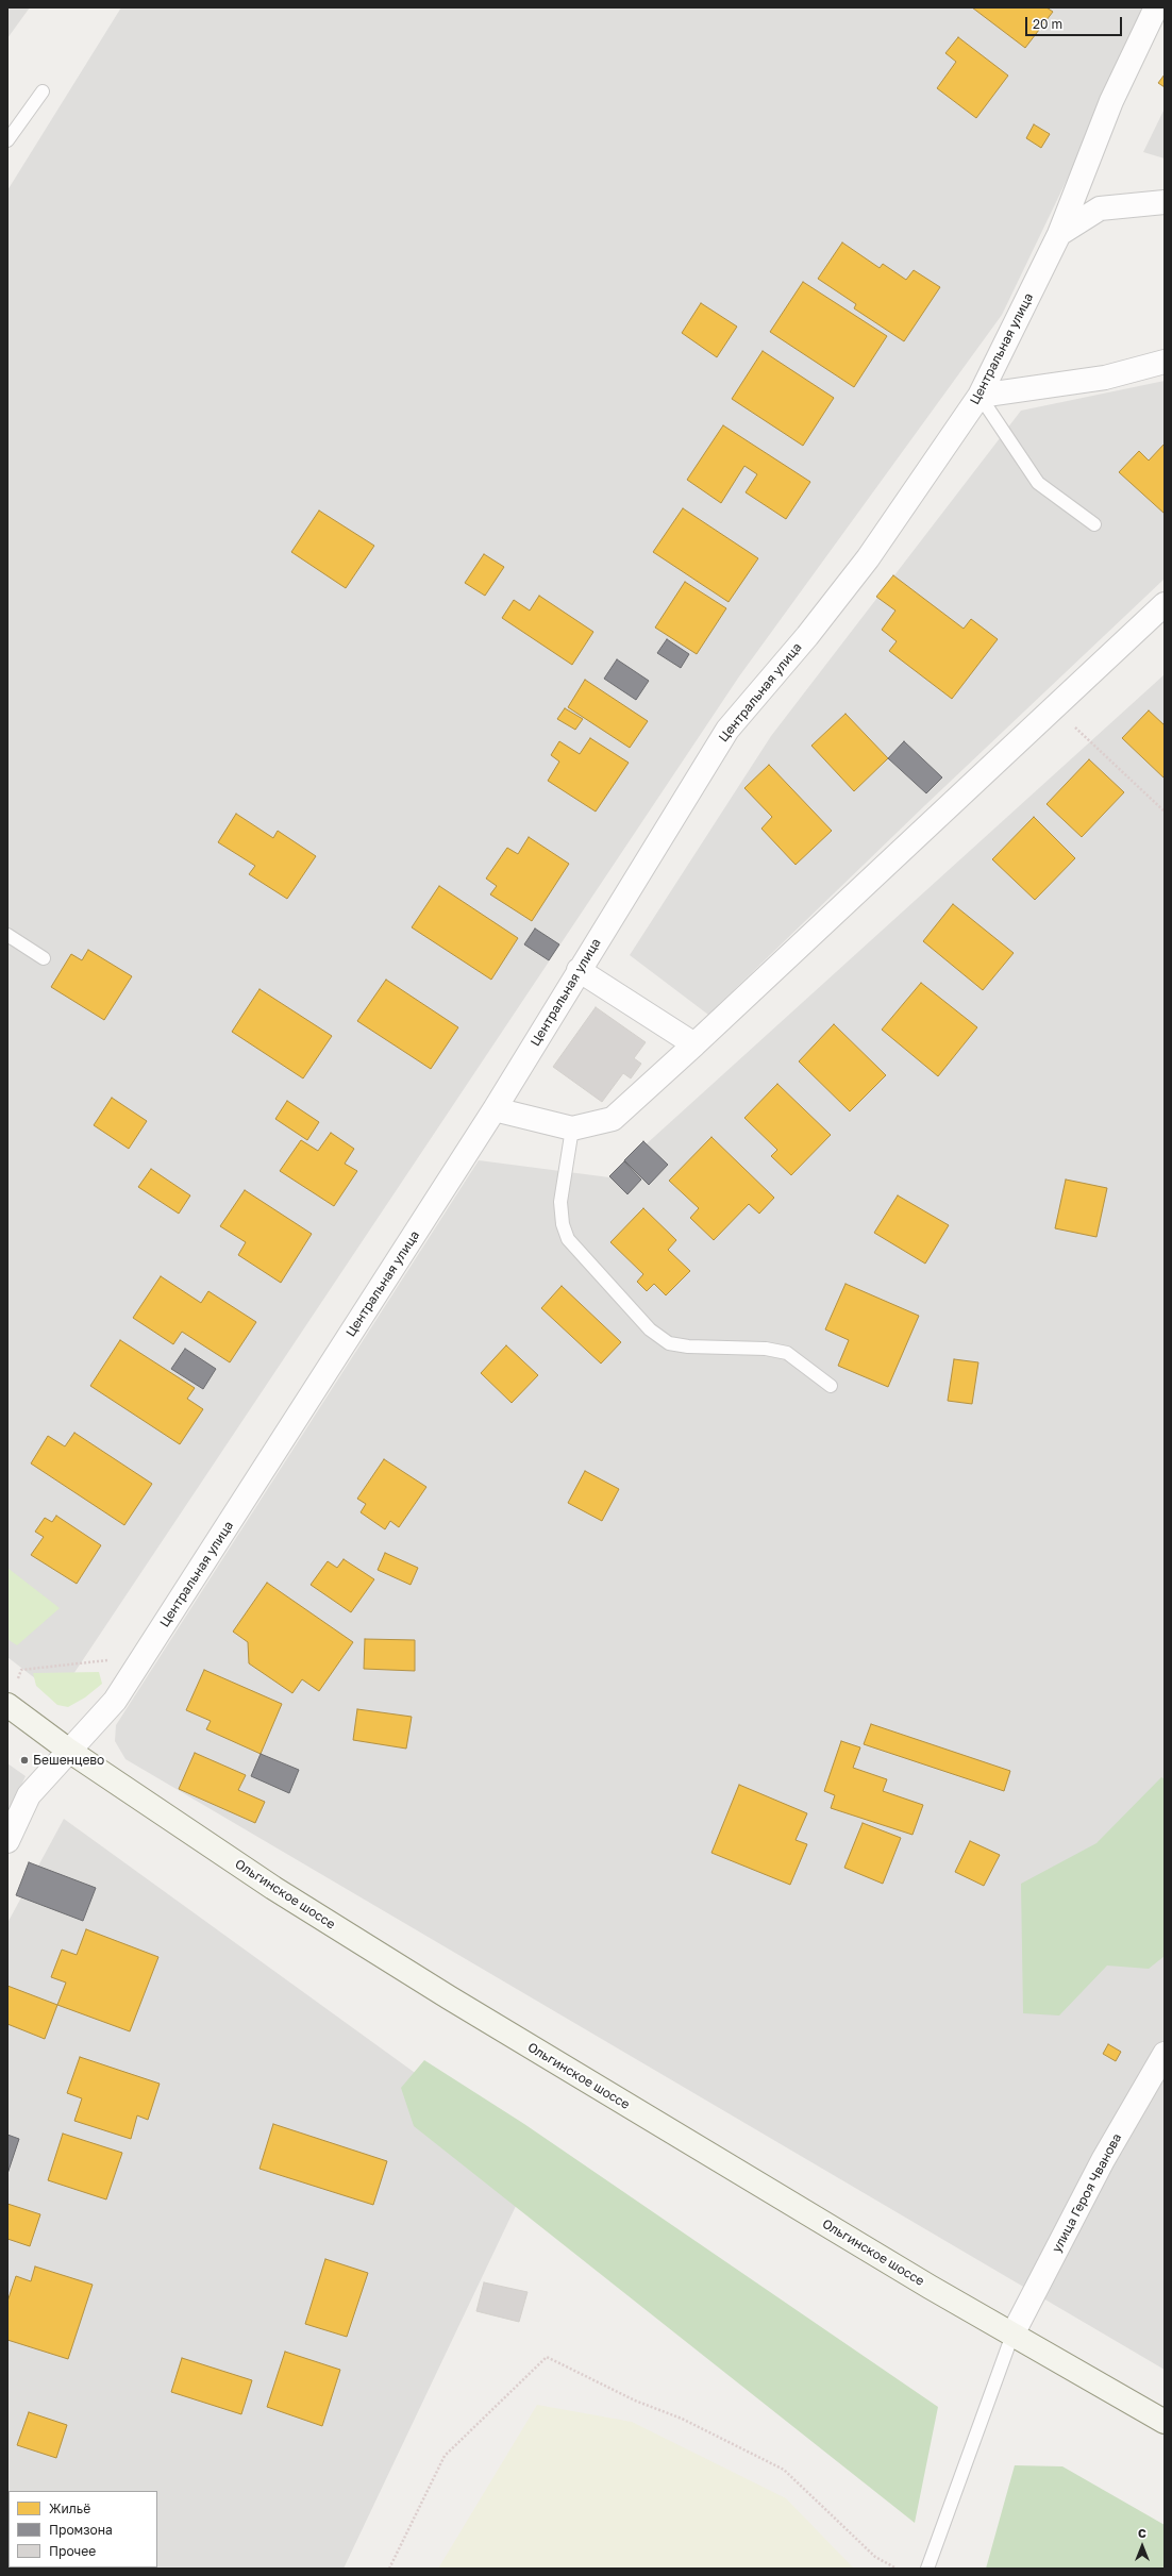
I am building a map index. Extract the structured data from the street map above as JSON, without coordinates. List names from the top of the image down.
{
  "streets": {
    "main road": ["Ольгинское шоссе"],
    "street": ["Центральная улица", "улица Героя Чванова"]
  },
  "crossings": [
    ["Центральная улица", "Ольгинское шоссе"],
    ["Ольгинское шоссе", "улица Героя Чванова"]
  ],
  "places": ["Бешенцево"],
  "legend": ["Жильё", "Промзона", "Прочее"],
  "scale_bar": "20 m",
  "north": "top"
}
